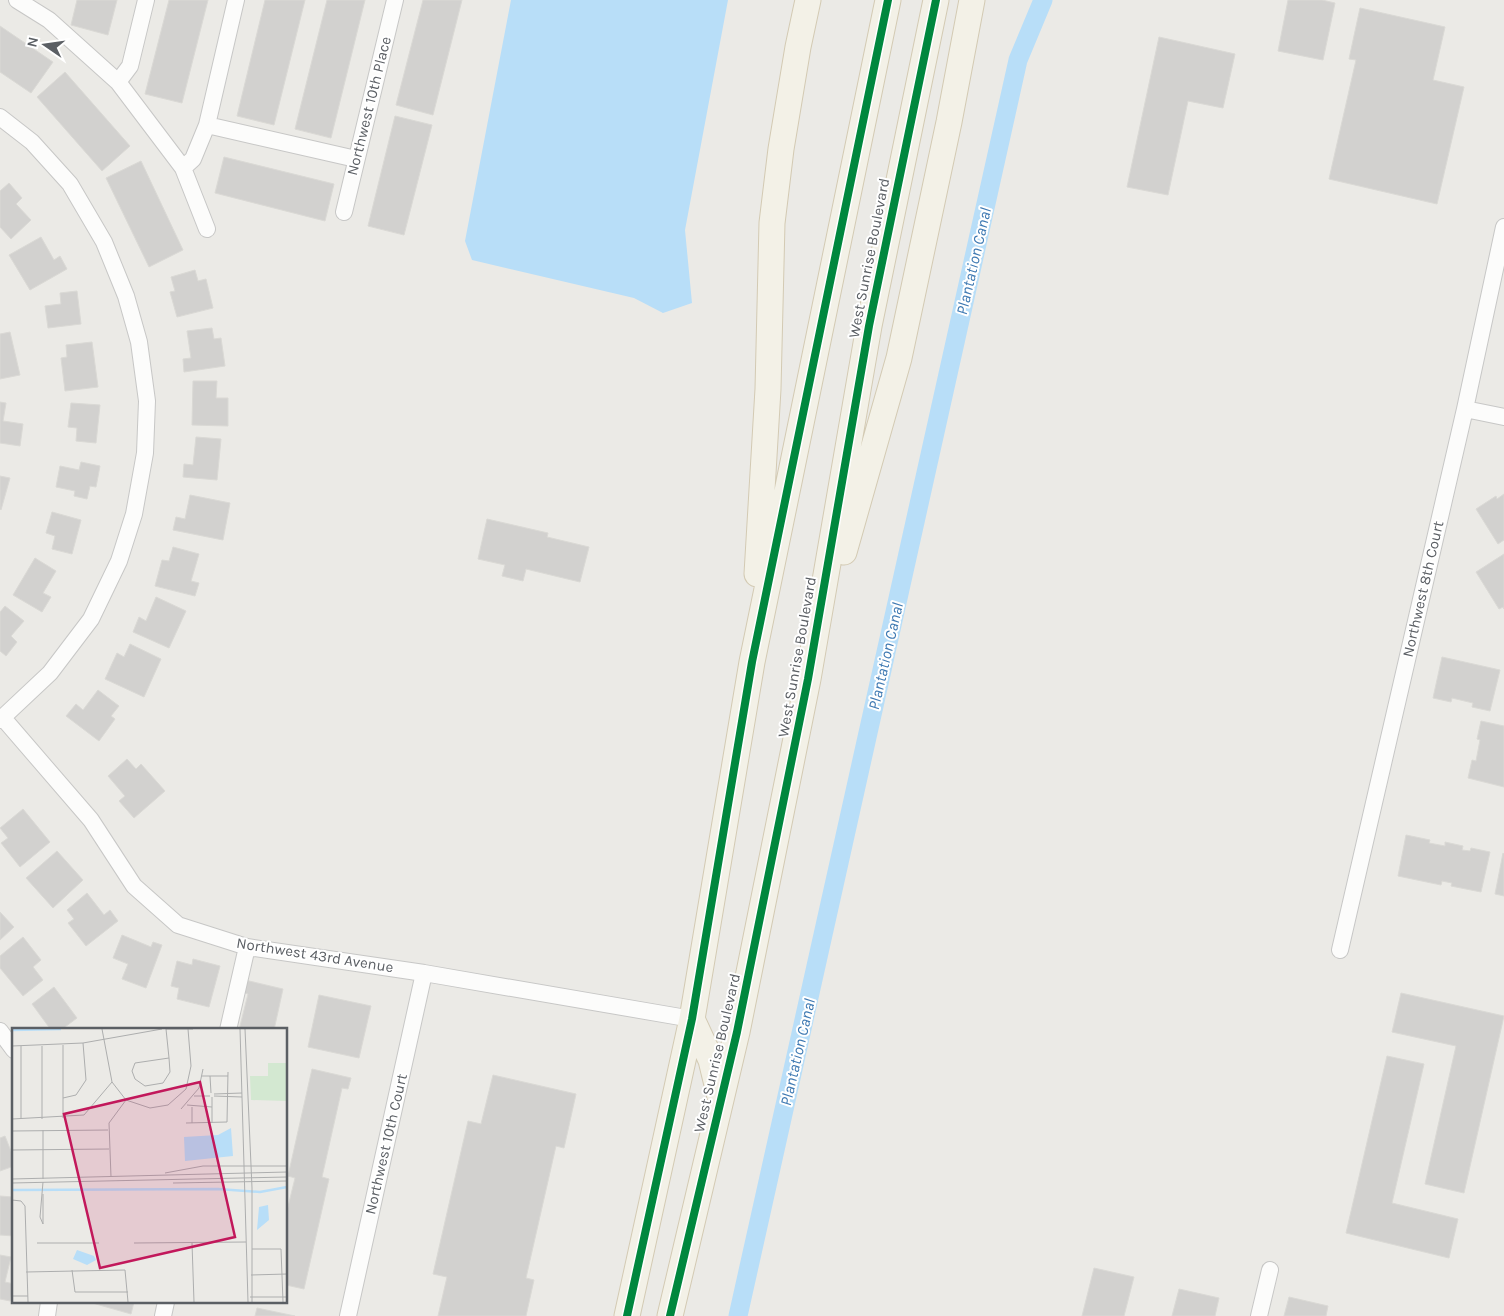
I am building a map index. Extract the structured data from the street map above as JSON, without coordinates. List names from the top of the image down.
{
  "streets": {
    "main road": ["West Sunrise Boulevard"],
    "street": [
      "Northwest 10th Place",
      "Northwest 8th Court",
      "Northwest 43rd Avenue",
      "Northwest 10th Court"
    ]
  },
  "crossings": [
    ["West Sunrise Boulevard", "Northwest 43rd Avenue"],
    ["Northwest 43rd Avenue", "Northwest 10th Court"]
  ],
  "water": ["Plantation Canal"],
  "north": "left"
}
